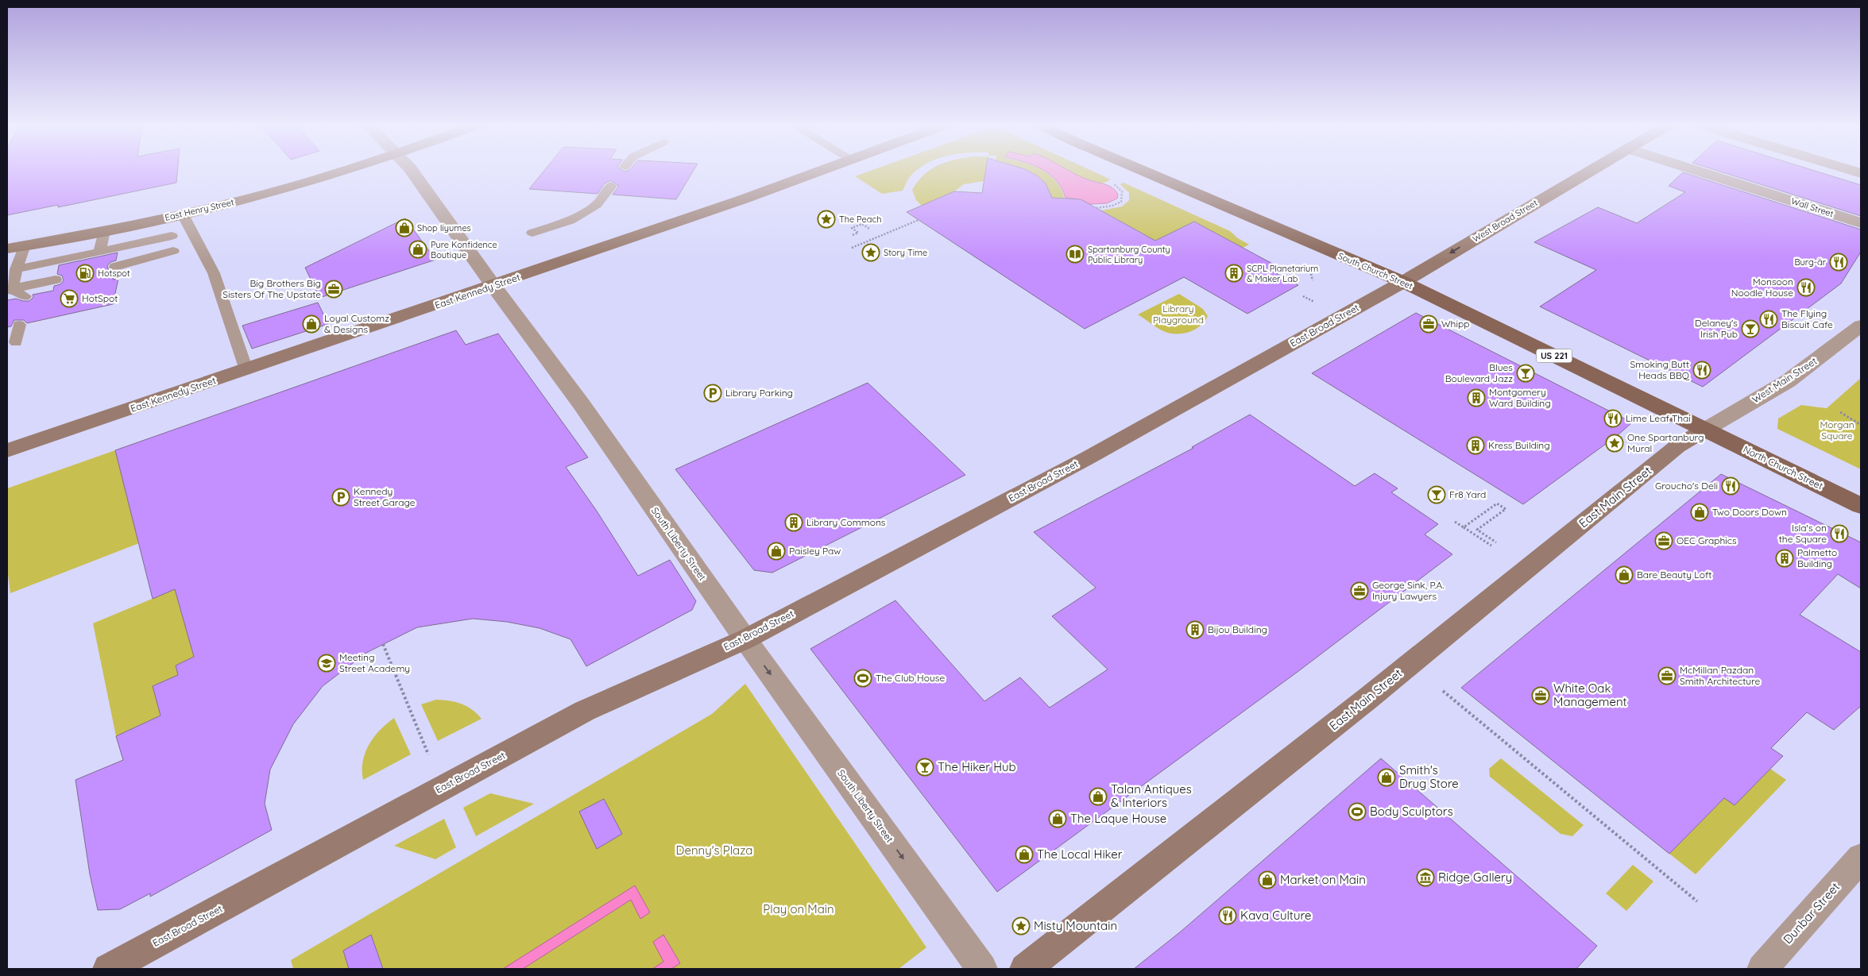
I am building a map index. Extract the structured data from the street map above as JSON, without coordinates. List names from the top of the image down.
{
  "streets": {
    "main road": ["South Church Street", "US 221", "North Church Street"],
    "street": [
      "Wall Street",
      "East Henry Street",
      "West Broad Street",
      "East Kennedy Street",
      "East Broad Street",
      "West Main Street",
      "East Main Street",
      "South Liberty Street",
      "Dunbar Street"
    ]
  },
  "crossings": [
    ["West Broad Street", "South Church Street"],
    ["West Broad Street", "East Broad Street"],
    ["South Church Street", "East Broad Street"],
    ["South Church Street", "West Main Street"],
    ["South Church Street", "North Church Street"],
    ["South Church Street", "East Main Street"],
    ["East Kennedy Street", "South Liberty Street"],
    ["East Broad Street", "South Liberty Street"],
    ["West Main Street", "North Church Street"],
    ["West Main Street", "East Main Street"],
    ["North Church Street", "East Main Street"]
  ],
  "one_way": ["West Broad Street", "South Liberty Street"],
  "parks": [
    "Library Playground",
    "Morgan Square",
    "Denny's Plaza",
    "Play on Main"
  ],
  "places": {
    "place": [
      "The Peach",
      "Story Time",
      "One Spartanburg Mural",
      "Misty Mountain"
    ],
    "shop": [
      "Shop Iiyumes",
      "Pure Konfidence Boutique",
      "Loyal Customz & Designs",
      "Two Doors Down",
      "Paisley Paw",
      "Bare Beauty Loft",
      "Smith's Drug Store",
      "Talan Antiques & Interiors",
      "The Laque House",
      "The Local Hiker",
      "Market on Main"
    ],
    "library": ["Spartanburg County Public Library"],
    "restaurant": [
      "Burg-är",
      "Monsoon Noodle House",
      "The Flying Biscuit Cafe",
      "Smoking Butt Heads BBQ",
      "Lime Leaf Thai",
      "Groucho's Deli",
      "Isla's on the Square",
      "Kava Culture"
    ],
    "fuel station": ["Hotspot"],
    "building": [
      "SCPL Planetarium & Maker Lab",
      "Montgomery Ward Building",
      "Kress Building",
      "Library Commons",
      "Palmetto Building",
      "Bijou Building"
    ],
    "office": [
      "Big Brothers Big Sisters Of The Upstate",
      "Whipp",
      "OEC Graphics",
      "George Sink, P.A. Injury Lawyers",
      "McMillan Pazdan Smith Architecture",
      "White Oak Management"
    ],
    "supermarket": ["HotSpot"],
    "bar": [
      "Delaney's Irish Pub",
      "Blues Boulevard Jazz",
      "Fr8 Yard",
      "The Hiker Hub"
    ],
    "parking": ["Library Parking", "Kennedy Street Garage"],
    "school or university": ["Meeting Street Academy"],
    "sports": ["The Club House", "Body Sculptors"],
    "museum": ["Ridge Gallery"]
  }
}
